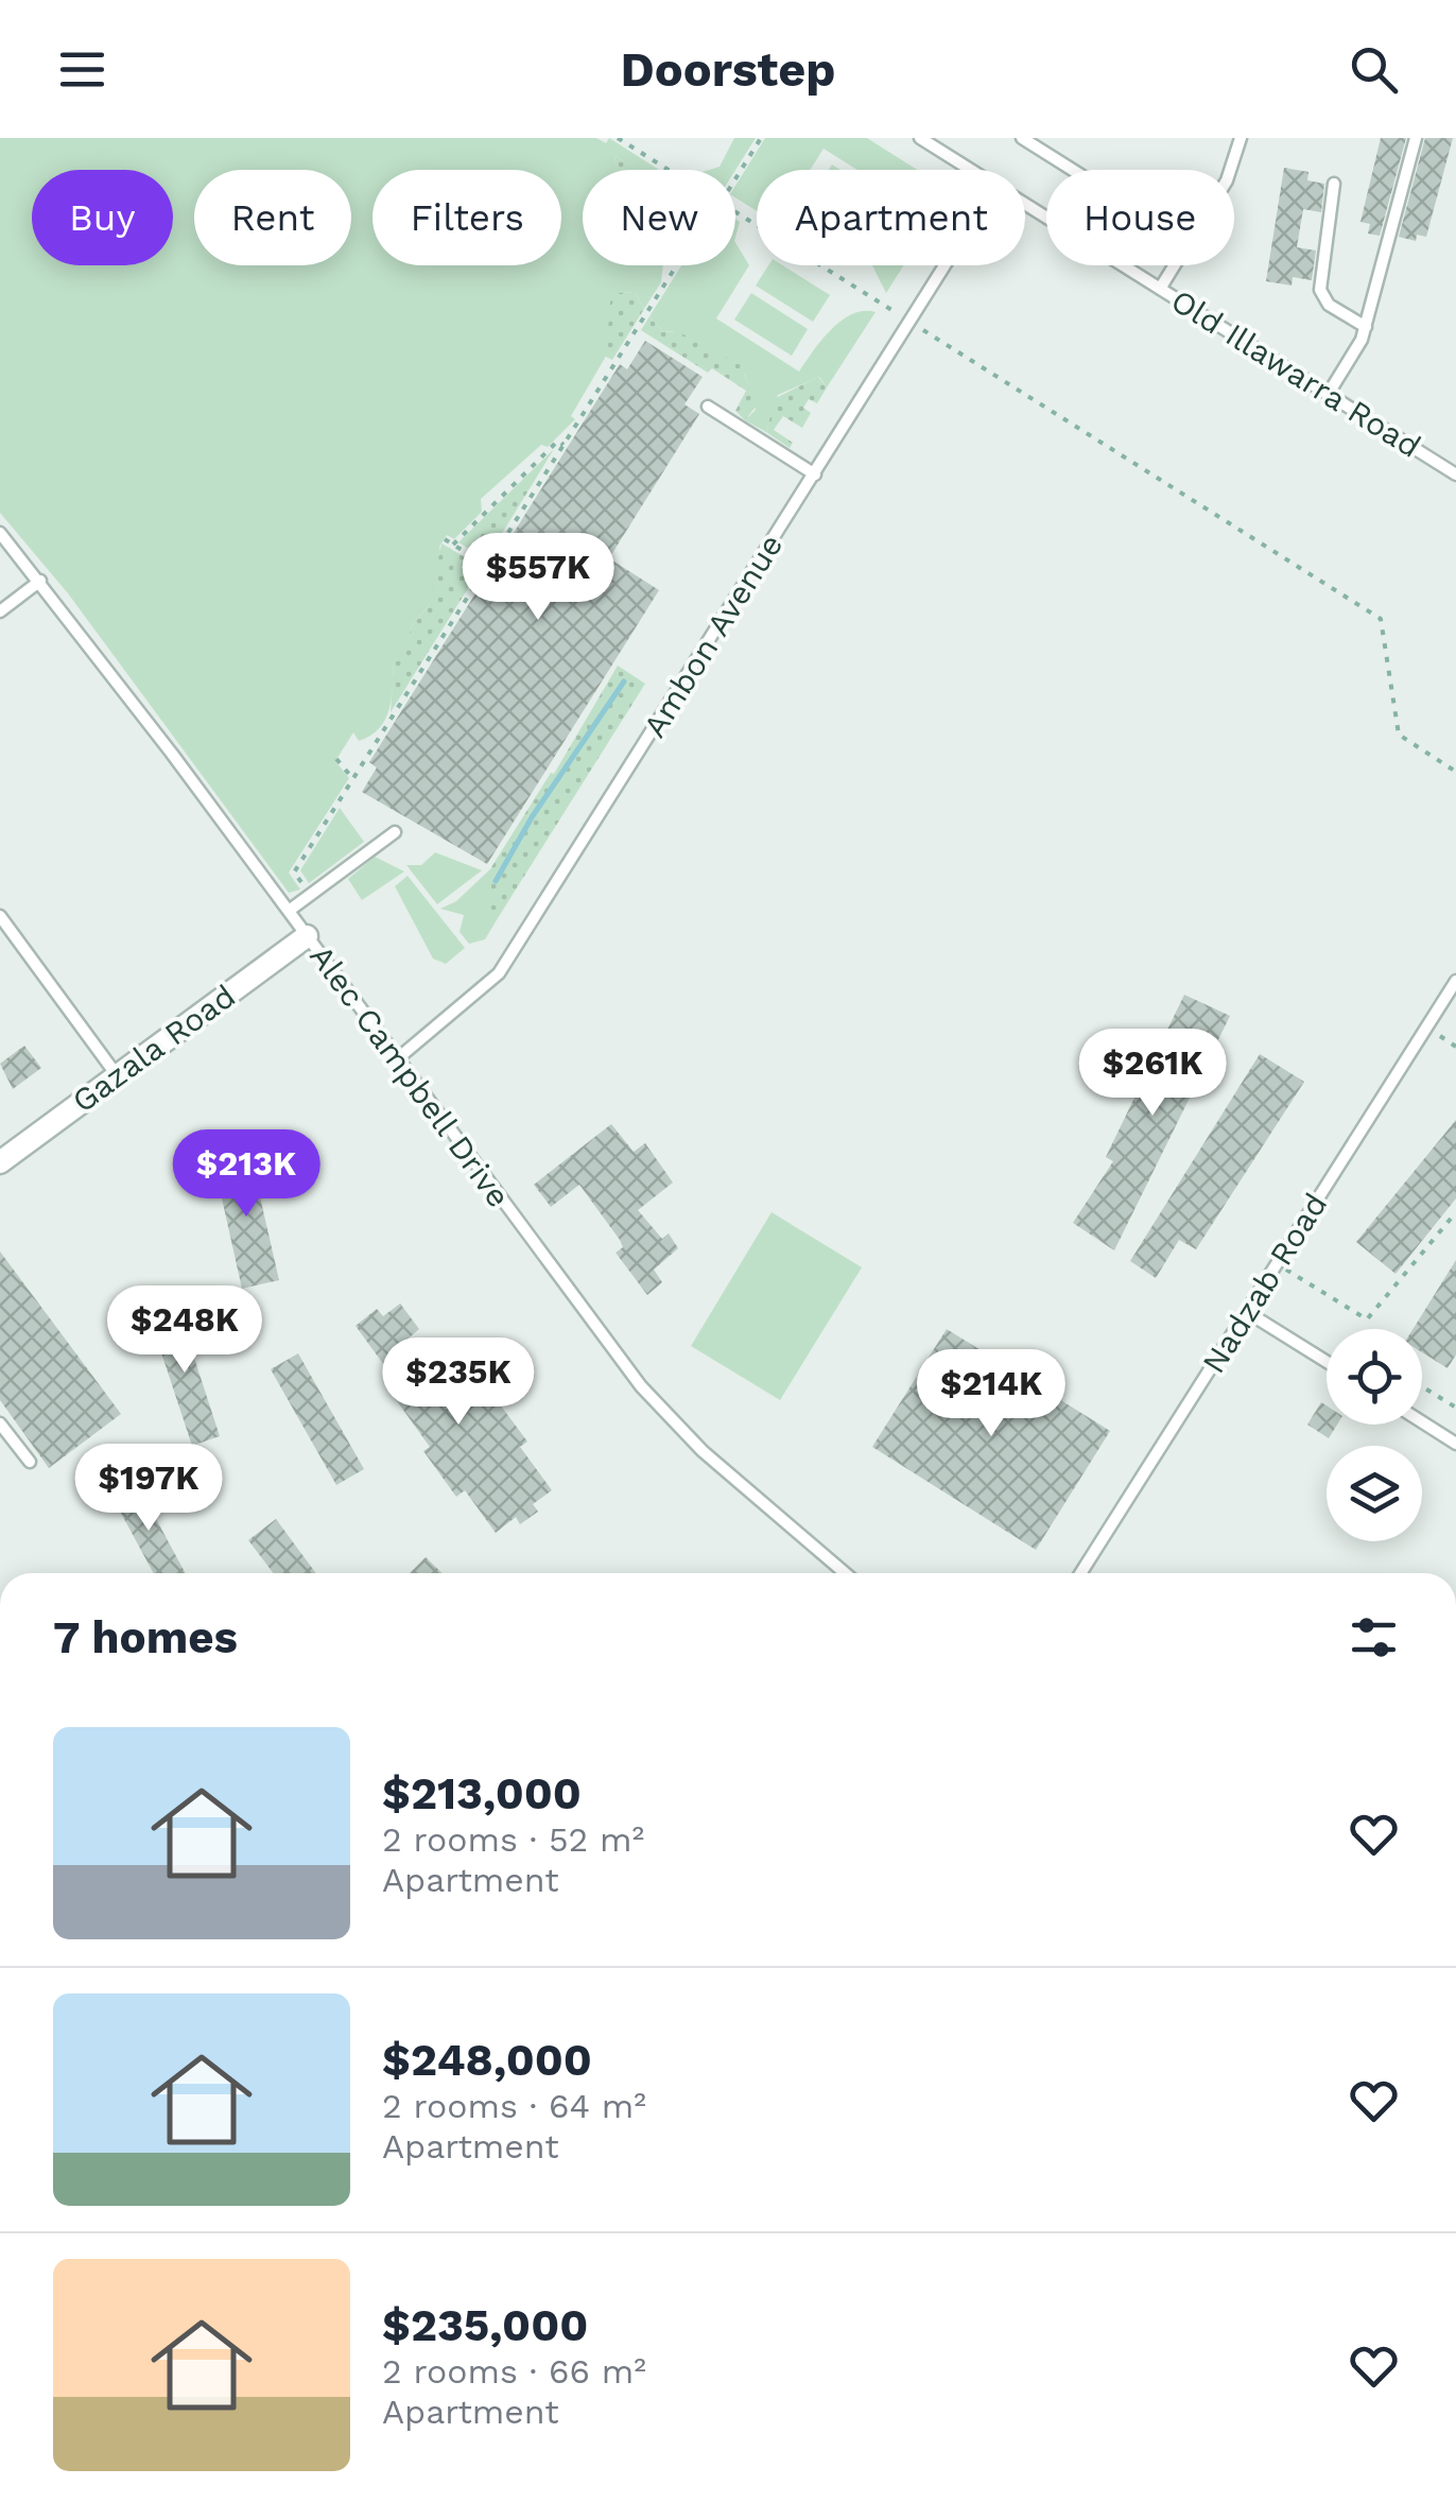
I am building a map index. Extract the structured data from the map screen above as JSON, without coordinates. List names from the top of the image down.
{
  "streets": {
    "street": ["Gazala Road"],
    "lane": [
      "Old Illawarra Road",
      "Ambon Avenue",
      "Alec Campbell Drive",
      "Nadzab Road"
    ]
  },
  "crossings": [
    ["Ambon Avenue", "Alec Campbell Drive"],
    ["Gazala Road", "Alec Campbell Drive"]
  ],
  "page": {
    "header": "Doorstep",
    "chip": [
      "Buy",
      "Rent",
      "Filters",
      "New",
      "Apartment",
      "House"
    ],
    "price": [
      "$557K",
      "$261K",
      "$213K",
      "$248K",
      "$235K",
      "$214K",
      "$197K"
    ],
    "heading": "7 homes",
    "list": [
      {
        "name": "$213,000",
        "note": "2 rooms · 52 m² · Apartment"
      },
      {
        "name": "$248,000",
        "note": "2 rooms · 64 m² · Apartment"
      },
      {
        "name": "$235,000",
        "note": "2 rooms · 66 m² · Apartment"
      }
    ]
  }
}
